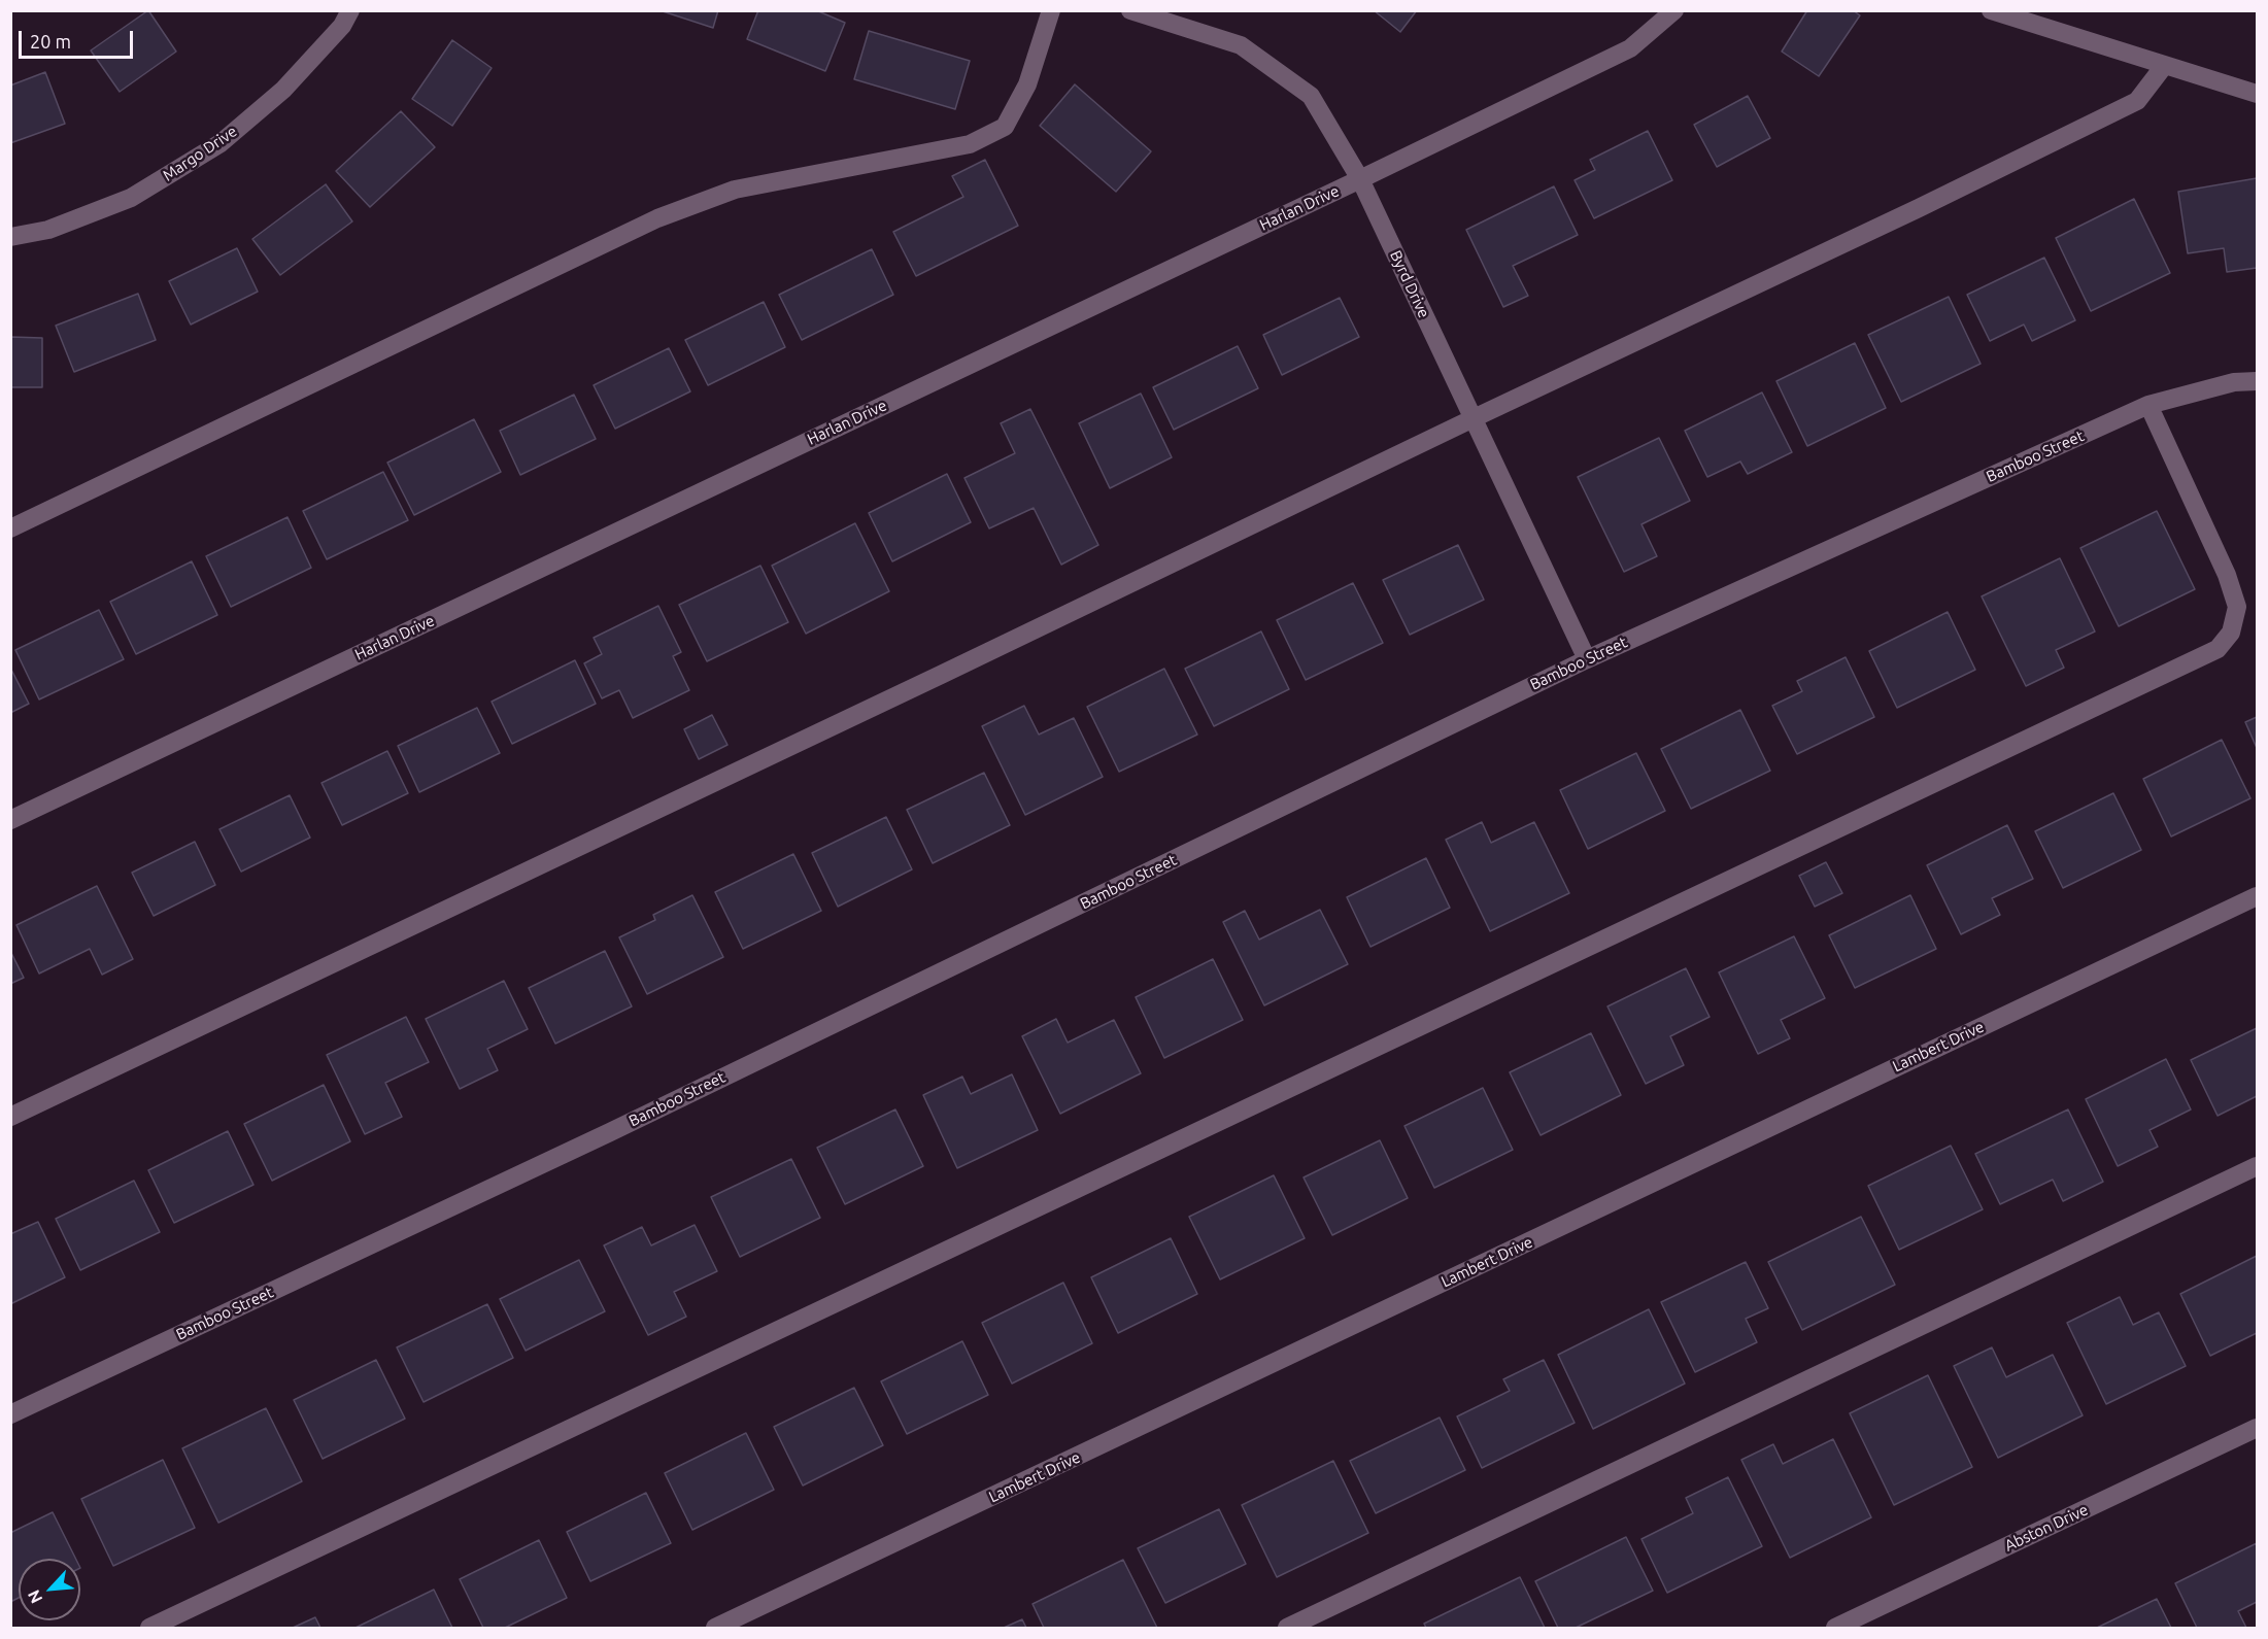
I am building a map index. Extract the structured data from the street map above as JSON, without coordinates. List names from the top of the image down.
{
  "streets": {
    "street": [
      "Margo Drive",
      "Harlan Drive",
      "Byrd Drive",
      "Bamboo Street",
      "Lambert Drive",
      "Abston Drive"
    ]
  },
  "crossings": [
    ["Harlan Drive", "Byrd Drive"],
    ["Byrd Drive", "Bamboo Street"]
  ],
  "scale_bar": "20 m",
  "north": "bottom left"
}
